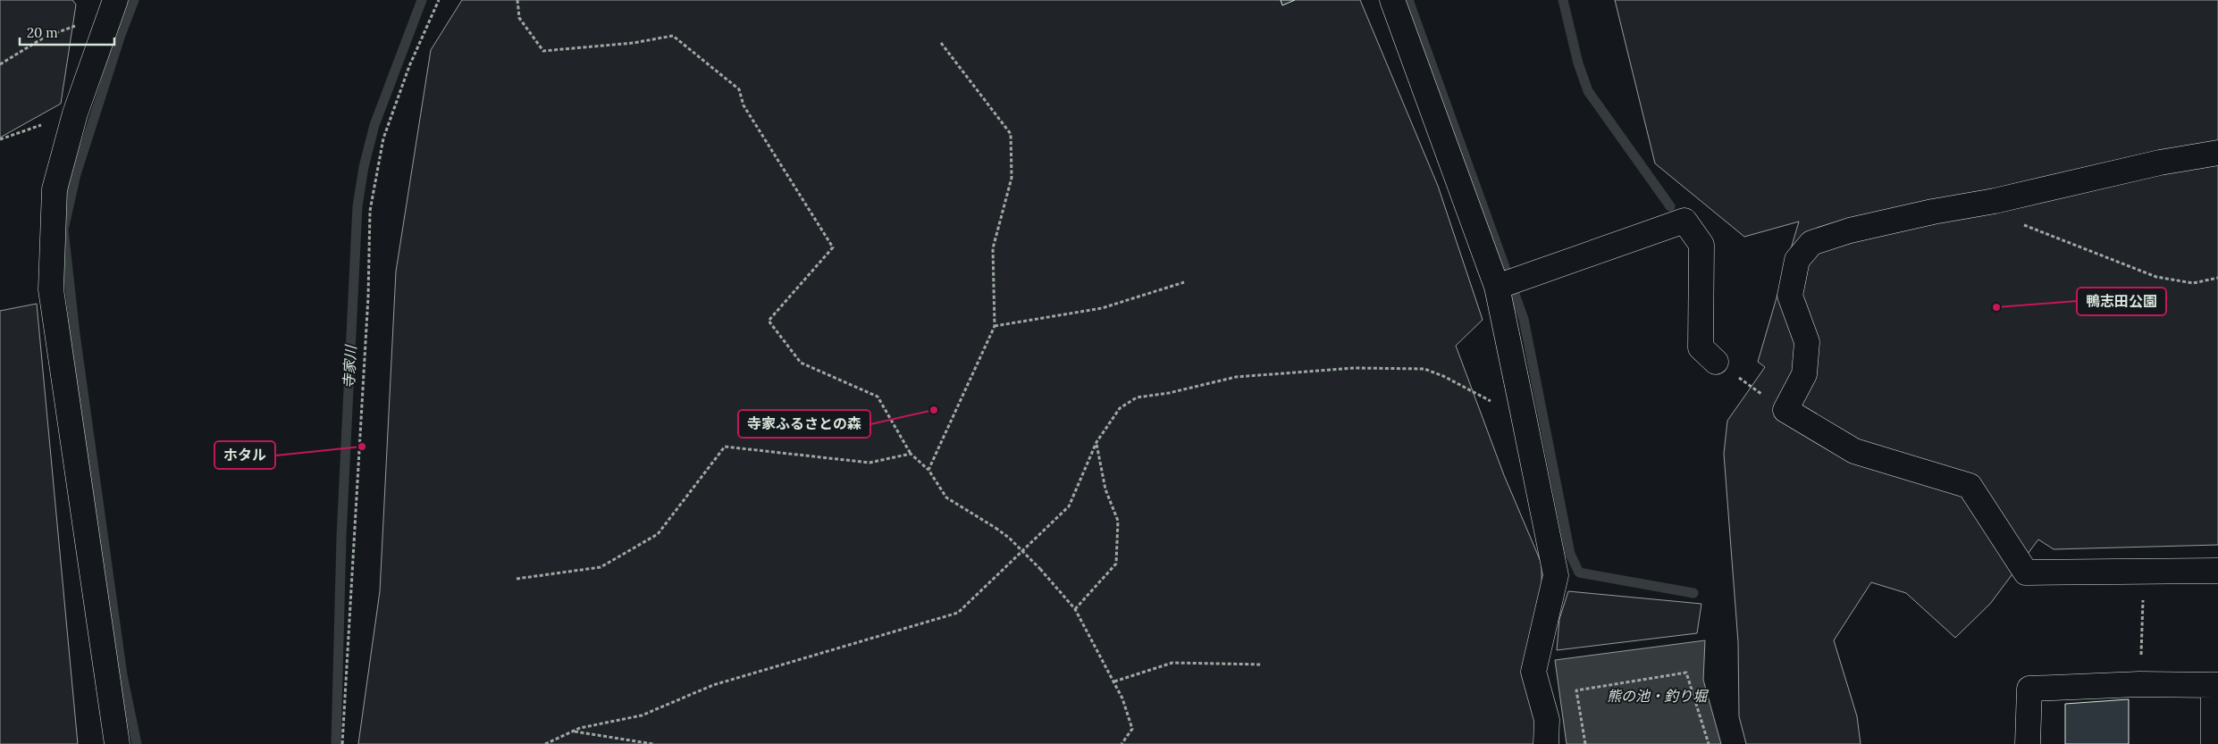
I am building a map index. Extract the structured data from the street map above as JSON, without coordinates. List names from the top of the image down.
{
  "water": ["寺家川", "熊の池・釣り堀"],
  "places": ["鴨志田公園", "寺家ふるさとの森", "ホタル"],
  "scale_bar": "20 m"
}
